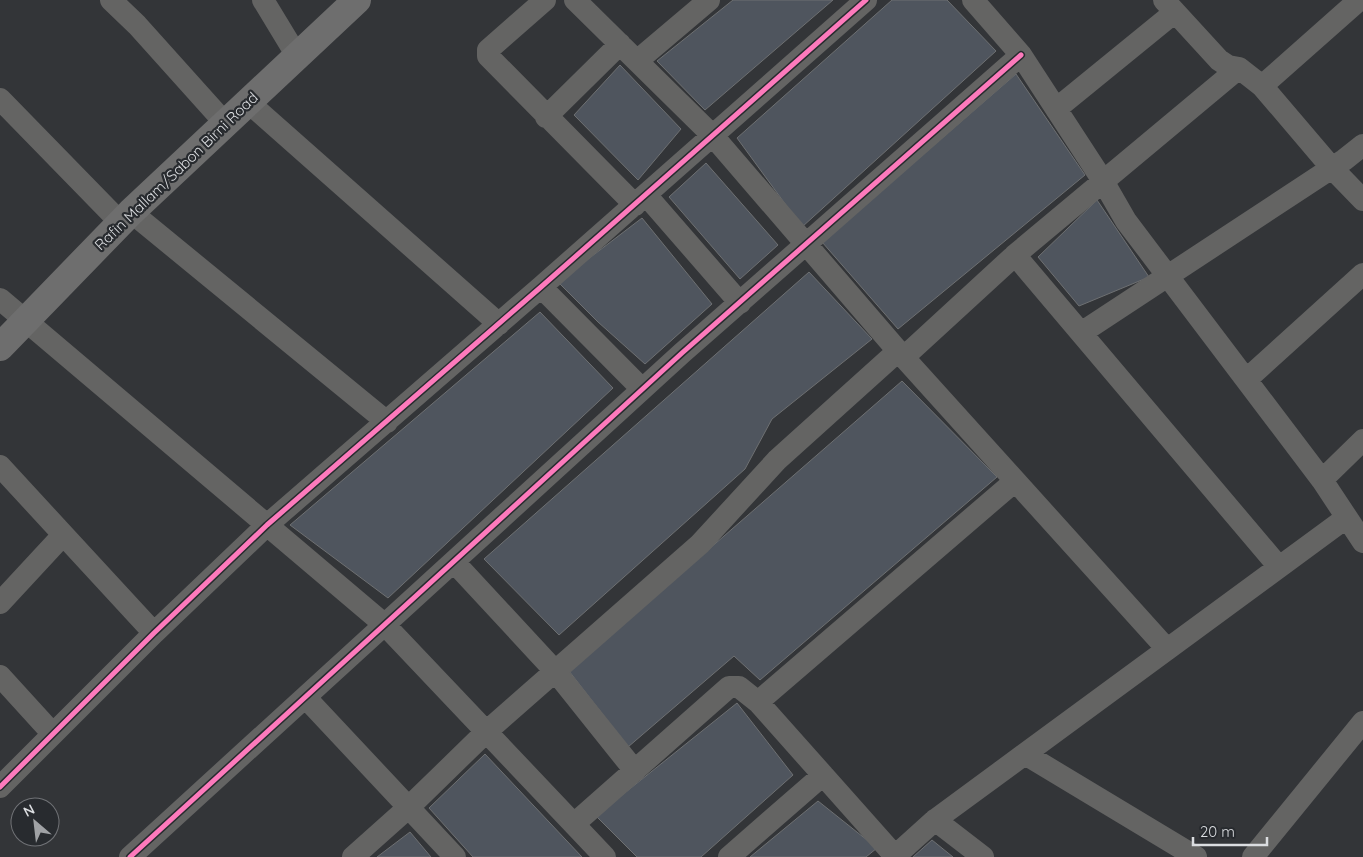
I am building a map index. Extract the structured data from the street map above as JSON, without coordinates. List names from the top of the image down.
{
  "streets": {
    "street": ["Rafin Mallam/Sabon Birni Road"]
  },
  "scale_bar": "20 m",
  "north": "top left"
}
